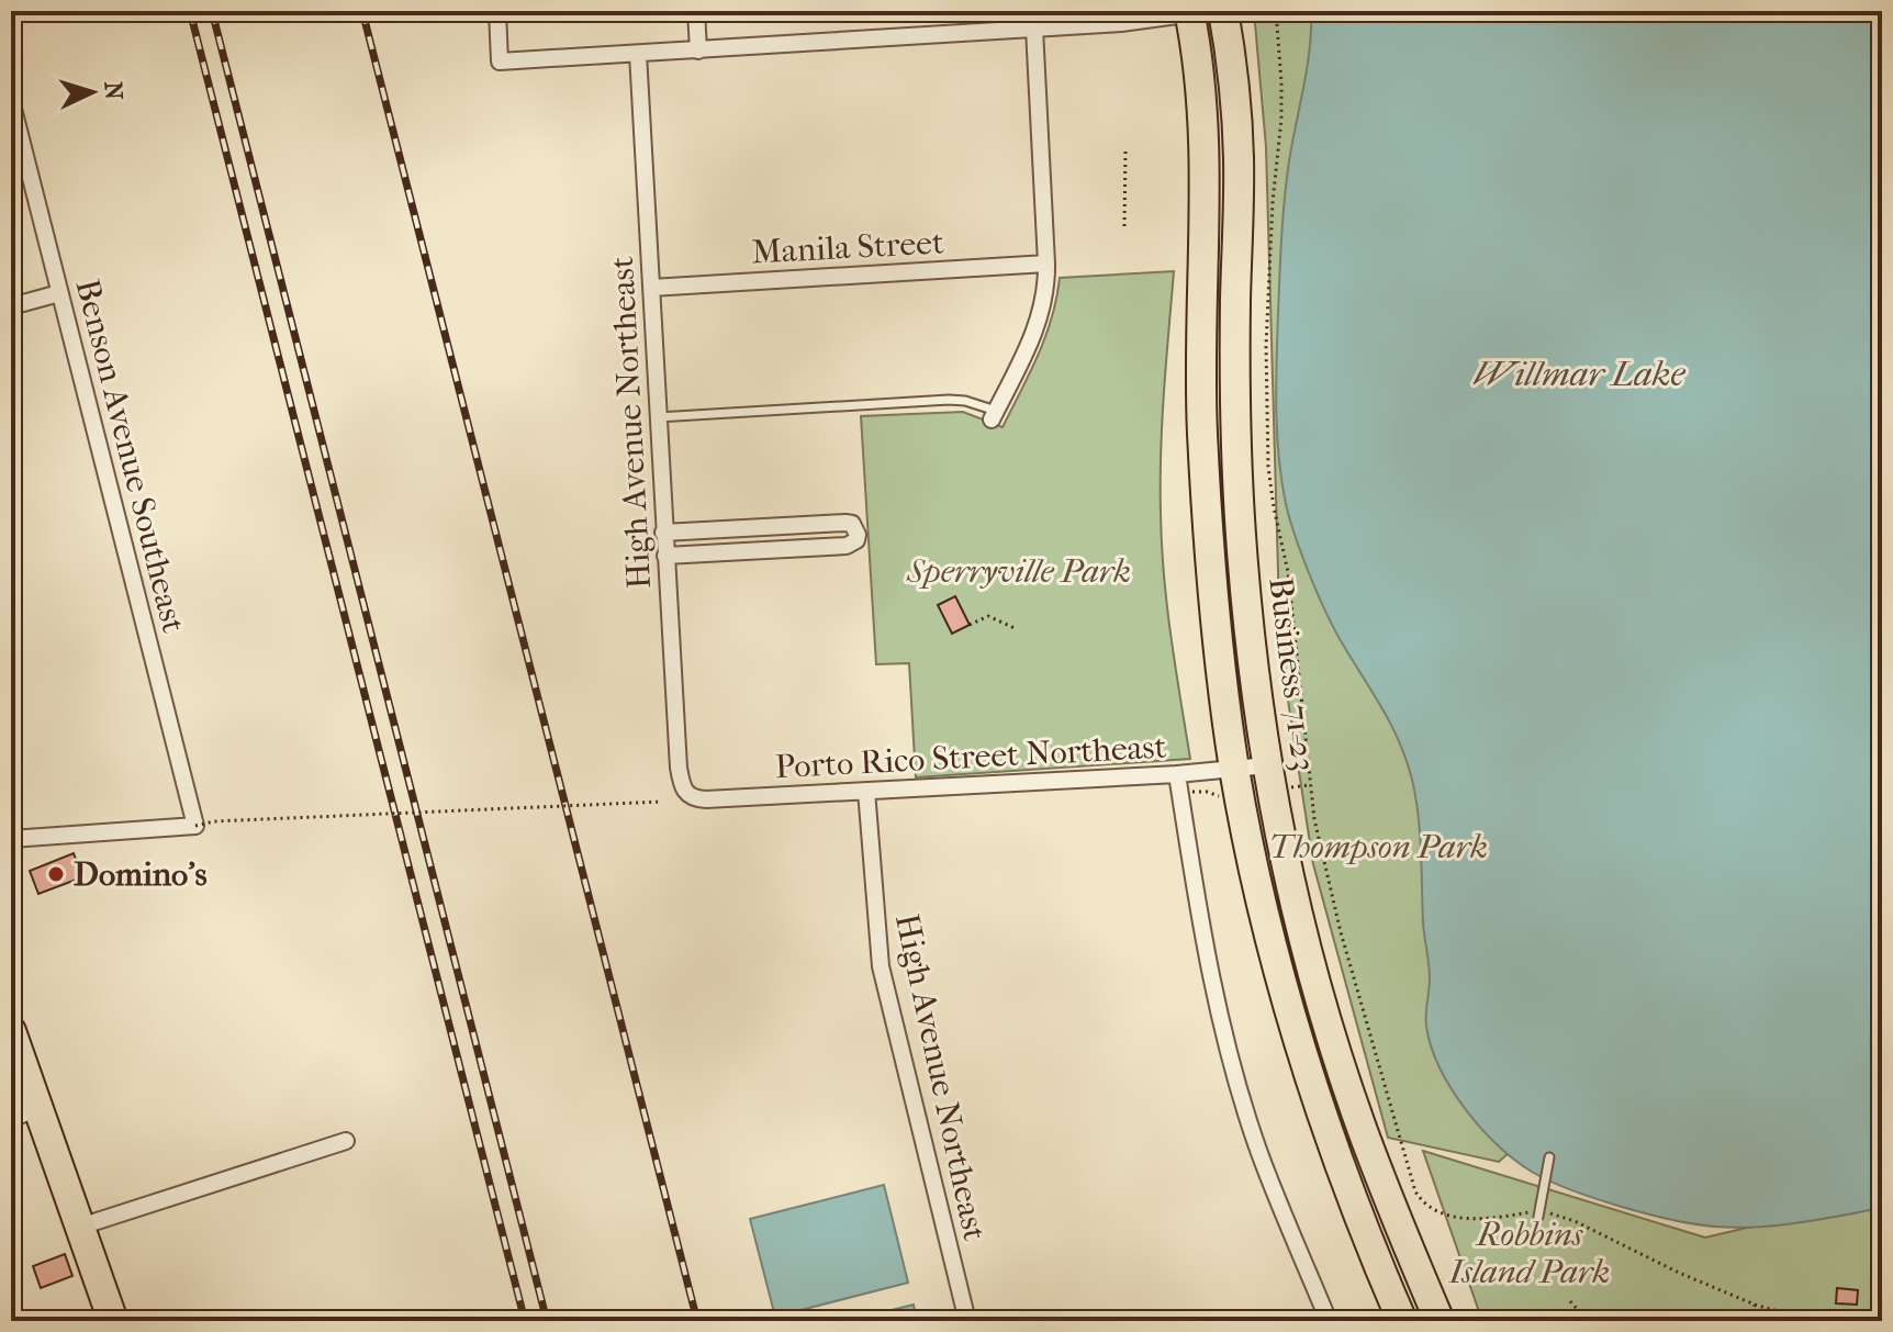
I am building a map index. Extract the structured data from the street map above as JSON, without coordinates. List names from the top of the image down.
{
  "streets": {
    "highway": ["Business 71-23"],
    "street": [
      "Manila Street",
      "High Avenue Northeast",
      "Benson Avenue Southeast",
      "Porto Rico Street Northeast"
    ]
  },
  "crossings": [
    ["Manila Street", "High Avenue Northeast"],
    ["High Avenue Northeast", "Porto Rico Street Northeast"],
    ["Business 71-23", "Porto Rico Street Northeast"]
  ],
  "water": ["Willmar Lake"],
  "parks": ["Sperryville Park", "Thompson Park", "Robbins Island Park"],
  "places": ["Domino's"],
  "north": "right"
}
